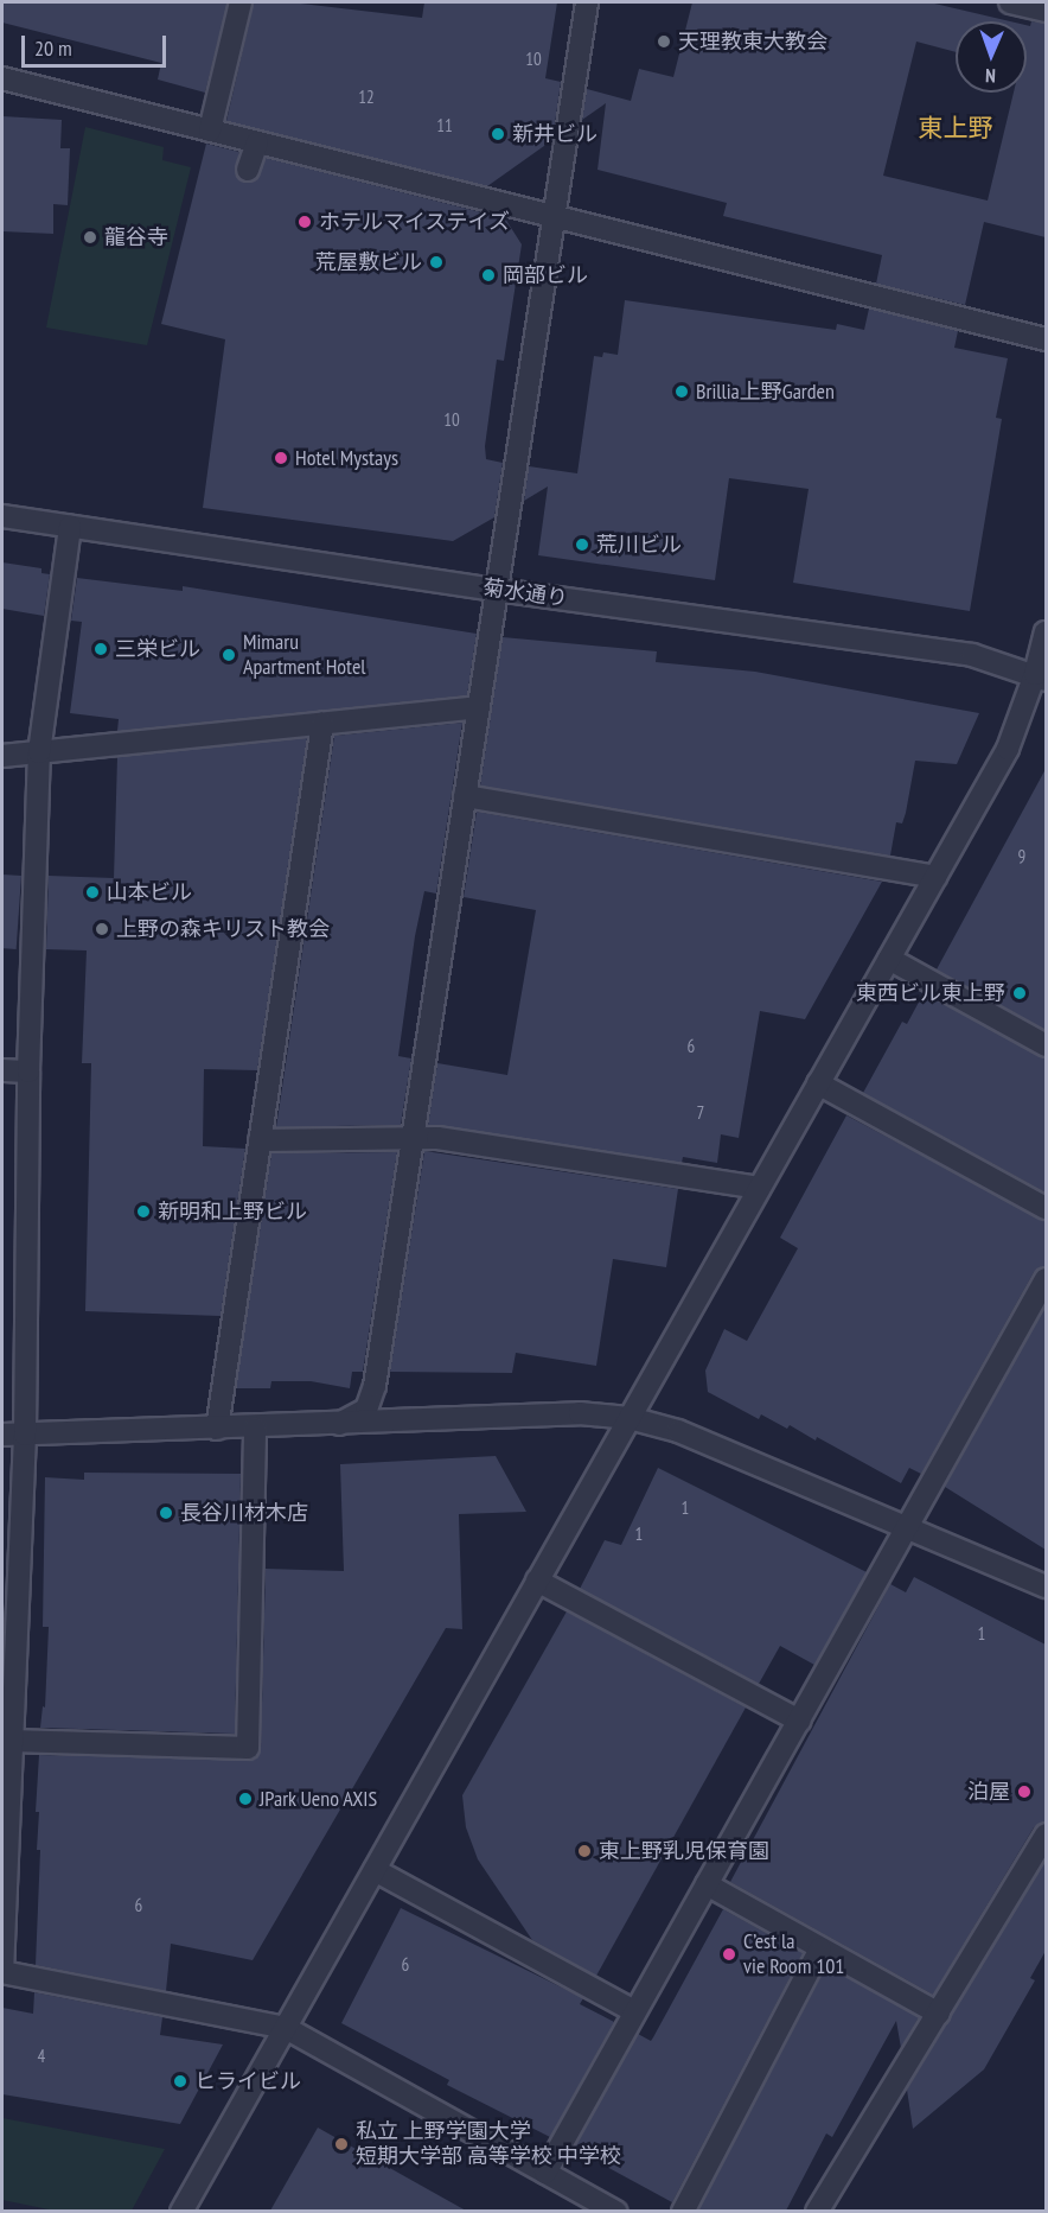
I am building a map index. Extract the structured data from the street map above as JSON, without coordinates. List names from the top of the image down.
{
  "streets": {
    "street": ["菊水通り"]
  },
  "districts": ["東上野"],
  "places": [
    "天理教東大教会",
    "新井ビル",
    "ホテルマイステイズ",
    "龍谷寺",
    "荒屋敷ビル",
    "岡部ビル",
    "Brillia上野Garden",
    "Hotel Mystays",
    "荒川ビル",
    "三栄ビル",
    "Mimaru Apartment Hotel",
    "山本ビル",
    "上野の森キリスト教会",
    "東西ビル東上野",
    "新明和上野ビル",
    "長谷川材木店",
    "泊屋",
    "JPark Ueno AXIS",
    "東上野乳児保育園",
    "C’est la vie Room 101",
    "ヒライビル",
    "私立 上野学園大学 短期大学部 高等学校 中学校"
  ],
  "house_numbers": [
    "10",
    "12",
    "11",
    "10",
    "9",
    "6",
    "7",
    "1",
    "1",
    "1",
    "6",
    "6",
    "4"
  ],
  "scale_bar": "20 m",
  "north": "bottom"
}
